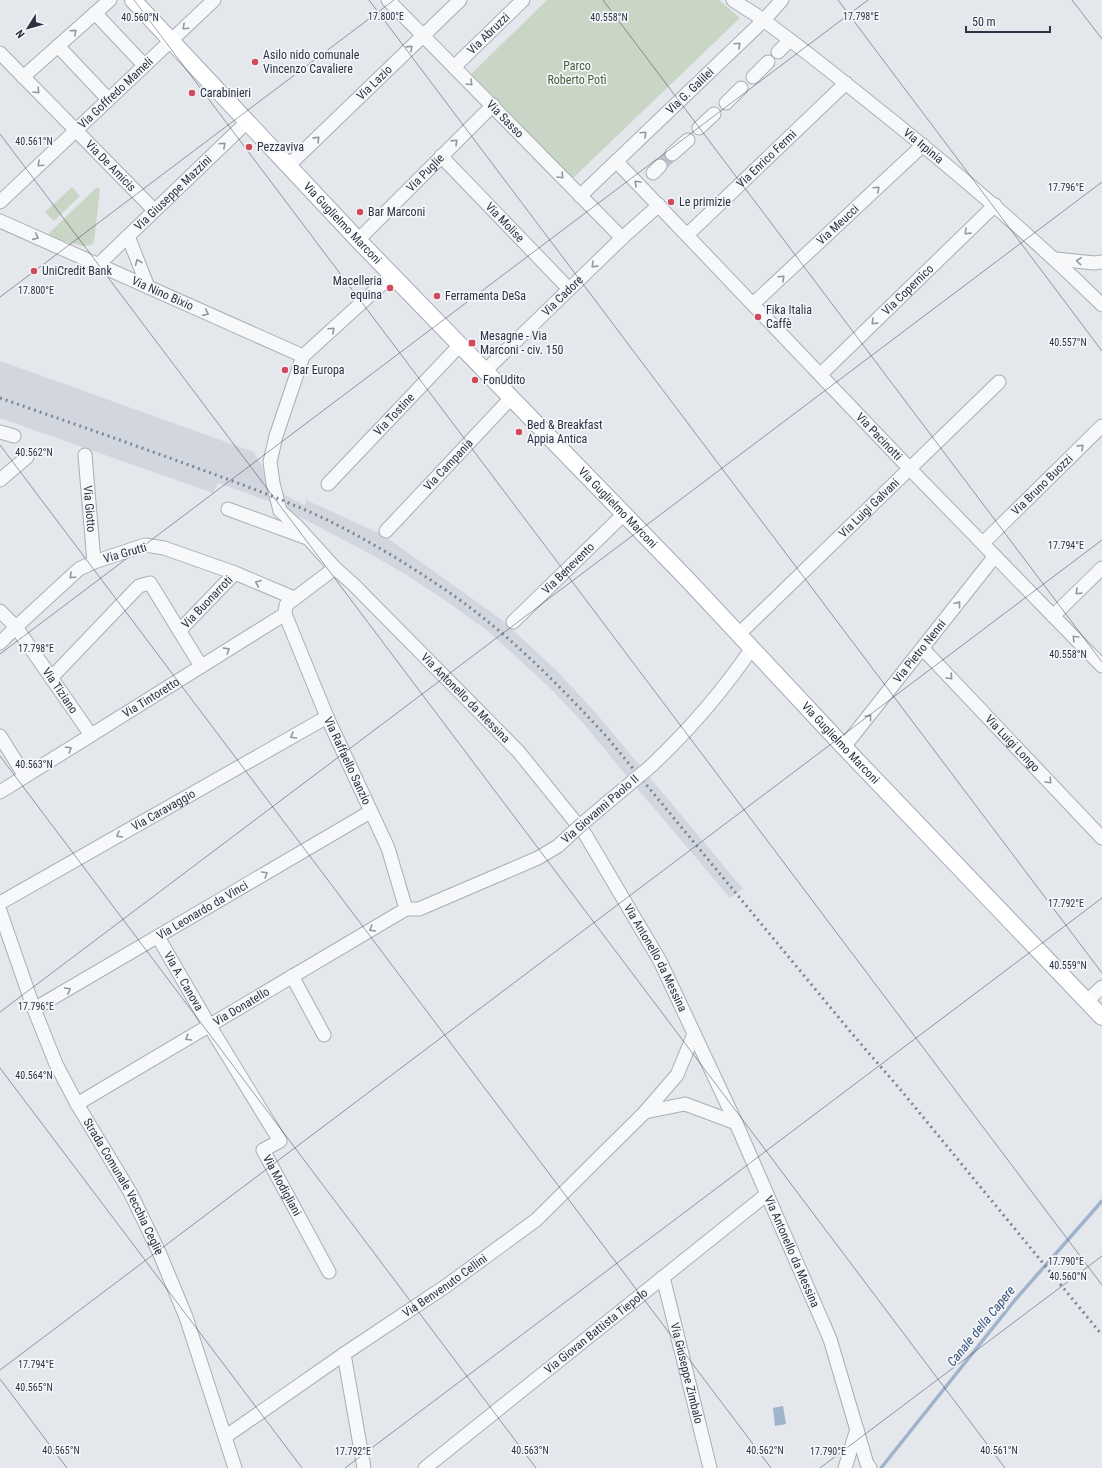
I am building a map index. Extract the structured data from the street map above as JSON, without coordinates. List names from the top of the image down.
{
  "streets": {
    "main road": ["Via Guglielmo Marconi"],
    "street": [
      "Via Abruzzi",
      "Via Lazio",
      "Via G. Galilei",
      "Via Goffredo Mameli",
      "Via Sasso",
      "Via Irpinia",
      "Via Enrico Fermi",
      "Via De Amicis",
      "Via Puglie",
      "Via Giuseppe Mazzini",
      "Via Molise",
      "Via Meucci",
      "Via Copernico",
      "Via Nino Bixio",
      "Via Cadore",
      "Via Tostine",
      "Via Pacinotti",
      "Via Campania",
      "Via Bruno Buozzi",
      "Via Giotto",
      "Via Luigi Galvani",
      "Via Grutti",
      "Via Benevento",
      "Via Buonarroti",
      "Via Pietro Nenni",
      "Via Tiziano",
      "Via Tintoretto",
      "Via Antonello da Messina",
      "Via Luigi Longo",
      "Via Raffaello Sanzio",
      "Via Giovanni Paolo II",
      "Via Caravaggio",
      "Via Leonardo da Vinci",
      "Via A. Canova",
      "Via Donatello",
      "Via Modigliani",
      "Strada Comunale Vecchia Ceglie",
      "Via Benvenuto Cellini",
      "Via Giovan Battista Tiepolo",
      "Via Giuseppe Zimbalo"
    ]
  },
  "crossings": [
    ["Via Abruzzi", "Via Sasso"],
    ["Via Lazio", "Via Sasso"],
    ["Via Lazio", "Via Guglielmo Marconi"],
    ["Via G. Galilei", "Via Sasso"],
    ["Via G. Galilei", "Via Irpinia"],
    ["Via G. Galilei", "Via Pacinotti"],
    ["Via Goffredo Mameli", "Via De Amicis"],
    ["Via Goffredo Mameli", "Via Guglielmo Marconi"],
    ["Via Sasso", "Via Puglie"],
    ["Via Sasso", "Via Cadore"],
    ["Via Irpinia", "Via Enrico Fermi"],
    ["Via Irpinia", "Via Meucci"],
    ["Via Irpinia", "Via Copernico"],
    ["Via Enrico Fermi", "Via Pacinotti"],
    ["Via De Amicis", "Via Giuseppe Mazzini"],
    ["Via Puglie", "Via Guglielmo Marconi"],
    ["Via Puglie", "Via Molise"],
    ["Via Giuseppe Mazzini", "Via Guglielmo Marconi"],
    ["Via Giuseppe Mazzini", "Via Nino Bixio"],
    ["Via Guglielmo Marconi", "Via Cadore"],
    ["Via Guglielmo Marconi", "Via Tostine"],
    ["Via Guglielmo Marconi", "Via Campania"],
    ["Via Guglielmo Marconi", "Via Luigi Galvani"],
    ["Via Guglielmo Marconi", "Via Benevento"],
    ["Via Guglielmo Marconi", "Via Pietro Nenni"],
    ["Via Guglielmo Marconi", "Via Giovanni Paolo II"],
    ["Via Molise", "Via Cadore"],
    ["Via Meucci", "Via Pacinotti"],
    ["Via Copernico", "Via Pacinotti"],
    ["Via Nino Bixio", "Via Antonello da Messina"],
    ["Via Cadore", "Via Pacinotti"],
    ["Via Pacinotti", "Via Bruno Buozzi"],
    ["Via Pacinotti", "Via Luigi Galvani"],
    ["Via Pacinotti", "Via Pietro Nenni"],
    ["Via Giotto", "Via Grutti"],
    ["Via Grutti", "Via Buonarroti"],
    ["Via Grutti", "Via Tiziano"],
    ["Via Grutti", "Via Tintoretto"],
    ["Via Pietro Nenni", "Via Luigi Longo"],
    ["Via Tiziano", "Via Tintoretto"],
    ["Via Tintoretto", "Via Raffaello Sanzio"],
    ["Via Antonello da Messina", "Via Benvenuto Cellini"],
    ["Via Antonello da Messina", "Via Giovan Battista Tiepolo"],
    ["Via Raffaello Sanzio", "Via Giovanni Paolo II"],
    ["Via Raffaello Sanzio", "Via Caravaggio"],
    ["Via Raffaello Sanzio", "Via Leonardo da Vinci"],
    ["Via Raffaello Sanzio", "Via Donatello"],
    ["Via Giovanni Paolo II", "Via Donatello"],
    ["Via Leonardo da Vinci", "Via A. Canova"],
    ["Via Leonardo da Vinci", "Strada Comunale Vecchia Ceglie"],
    ["Via A. Canova", "Via Donatello"],
    ["Via A. Canova", "Via Modigliani"],
    ["Via Donatello", "Via Modigliani"],
    ["Via Donatello", "Strada Comunale Vecchia Ceglie"],
    ["Strada Comunale Vecchia Ceglie", "Via Benvenuto Cellini"],
    ["Via Giovan Battista Tiepolo", "Via Giuseppe Zimbalo"]
  ],
  "one_way": [
    "Via Lazio",
    "Via Goffredo Mameli",
    "Via Sasso",
    "Via Puglie",
    "Via Giuseppe Mazzini",
    "Via Meucci",
    "Via Copernico",
    "Via Nino Bixio",
    "Via Grutti",
    "Via Pietro Nenni",
    "Via Tintoretto",
    "Via Luigi Longo",
    "Via Caravaggio",
    "Via Leonardo da Vinci",
    "Via Donatello"
  ],
  "water": ["Canale della Capere"],
  "parks": ["Parco Roberto Potì"],
  "places": {
    "other": [
      "Asilo nido comunale Vincenzo Cavaliere",
      "Carabinieri",
      "Pezzaviva",
      "Le primizie",
      "Bar Marconi",
      "UniCredit Bank",
      "Macelleria equina",
      "Ferramenta DeSa",
      "Fika Italia Caffè",
      "Bar Europa",
      "FonUdito",
      "Bed & Breakfast Appia Antica"
    ],
    "transit": ["Mesagne - Via Marconi - civ. 150"]
  },
  "scale_bar": "50 m",
  "north": "bottom left",
  "coordinates": [
    "17.800°E",
    "17.798°E",
    "40.560°N",
    "40.558°N",
    "40.561°N",
    "17.796°E",
    "40.557°N",
    "40.562°N",
    "17.794°E",
    "40.563°N",
    "17.792°E",
    "40.559°N",
    "40.564°N",
    "17.790°E",
    "40.565°N"
  ]
}
